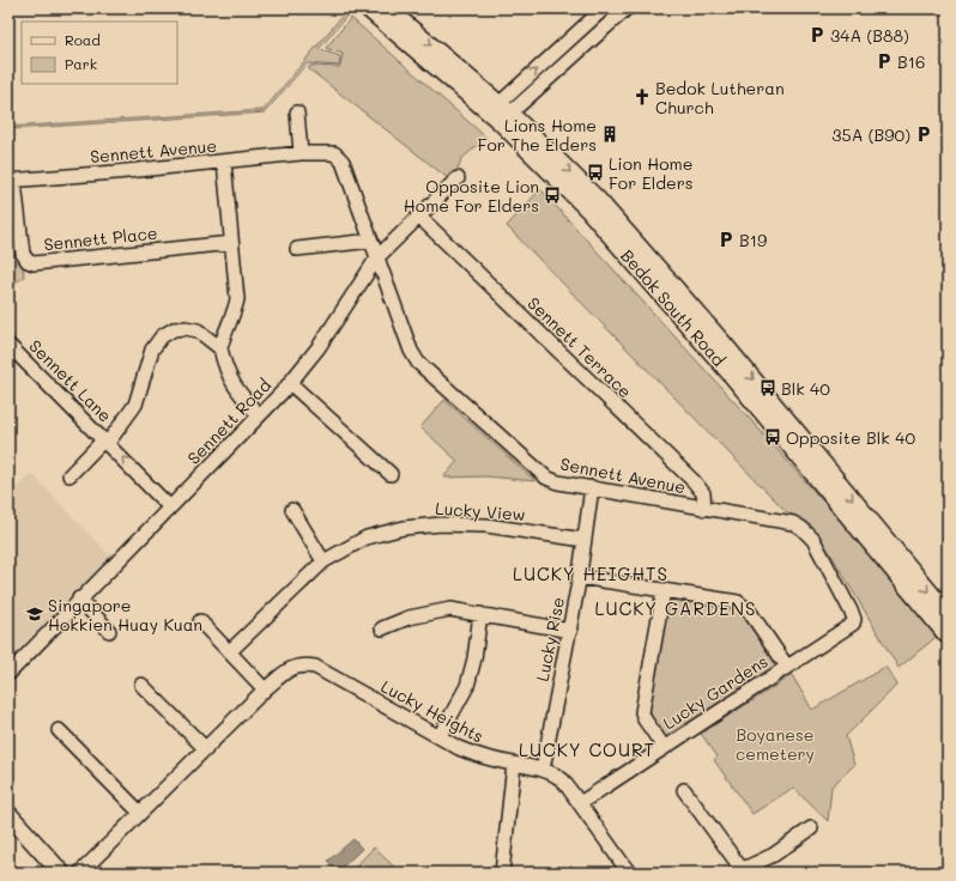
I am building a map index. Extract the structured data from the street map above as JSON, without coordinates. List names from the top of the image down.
{
  "streets": {
    "main road": ["Bedok South Road"],
    "street": [
      "Sennett Avenue",
      "Sennett Place",
      "Sennett Terrace",
      "Sennett Lane",
      "Sennett Road",
      "Lucky View",
      "Lucky Rise",
      "Lucky Gardens",
      "Lucky Heights"
    ]
  },
  "crossings": [
    ["Sennett Avenue", "Sennett Place"],
    ["Sennett Avenue", "Sennett Terrace"],
    ["Sennett Avenue", "Sennett Road"],
    ["Sennett Avenue", "Lucky Rise"],
    ["Sennett Avenue", "Lucky Gardens"],
    ["Sennett Terrace", "Sennett Road"],
    ["Sennett Lane", "Sennett Road"],
    ["Lucky View", "Lucky Rise"],
    ["Lucky Rise", "Lucky Gardens"],
    ["Lucky Rise", "Lucky Heights"],
    ["Lucky Gardens", "Lucky Heights"]
  ],
  "districts": ["LUCKY HEIGHTS", "LUCKY GARDENS", "LUCKY COURT"],
  "parks": ["Boyanese cemetery"],
  "places": {
    "parking": [
      "34A (B88)",
      "B16",
      "35A (B90)",
      "B19"
    ],
    "church": ["Bedok Lutheran Church"],
    "building": ["Lions Home For The Elders"],
    "bus stop": [
      "Lion Home For Elders",
      "Opposite Lion Home For Elders",
      "Blk 40",
      "Opposite Blk 40"
    ],
    "school or university": ["Singapore Hokkien Huay Kuan"]
  },
  "legend": ["Road", "Park"]
}
